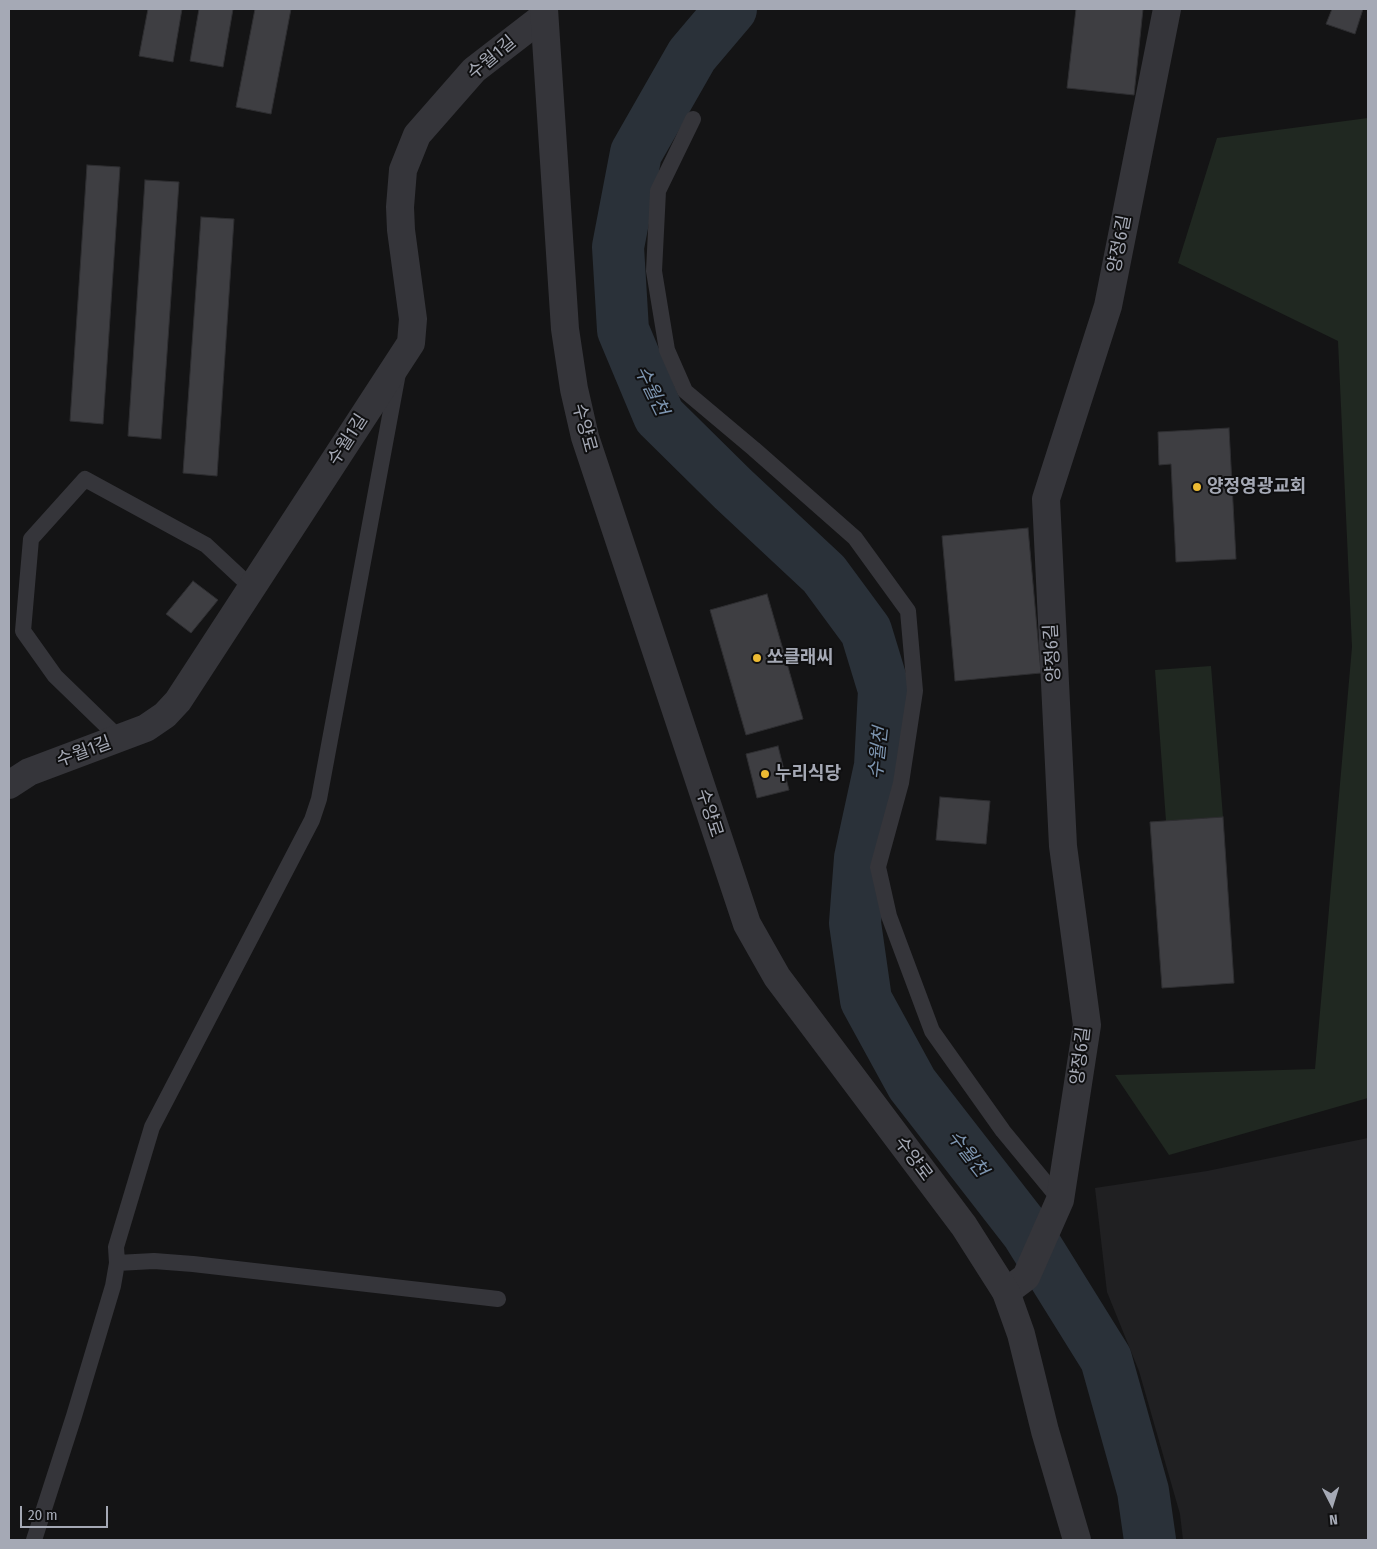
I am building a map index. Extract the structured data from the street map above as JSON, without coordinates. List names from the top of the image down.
{
  "streets": {
    "street": ["수월1길", "양정6길", "수양로"]
  },
  "crossings": [
    ["수월1길", "수양로"],
    ["양정6길", "수양로"]
  ],
  "water": ["수월천"],
  "places": ["양정영광교회", "쏘클래씨", "누리식당"],
  "scale_bar": "20 m",
  "north": "bottom"
}
